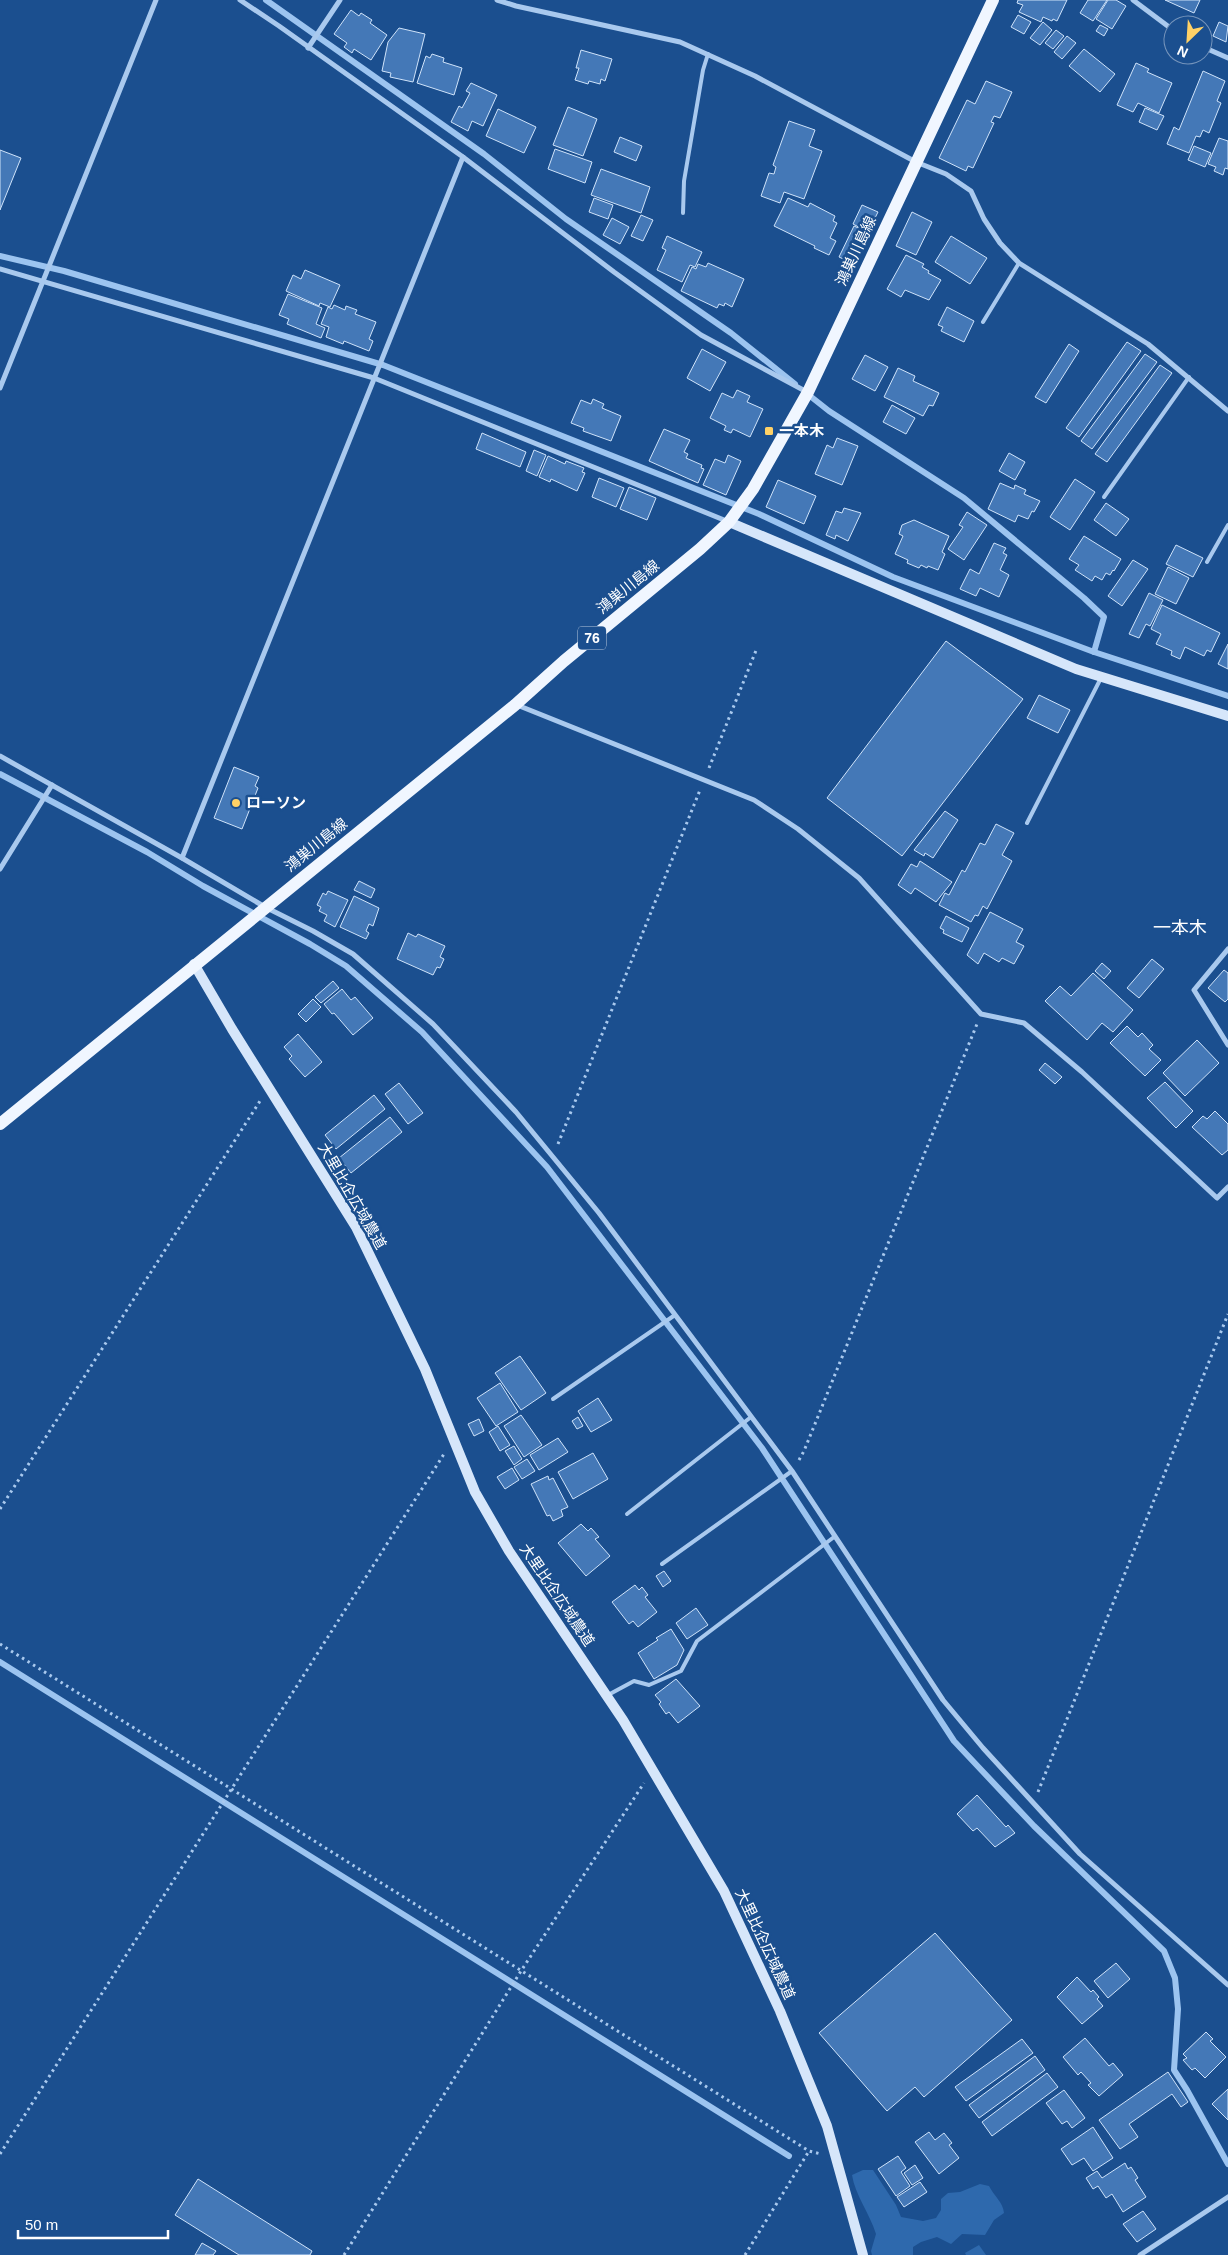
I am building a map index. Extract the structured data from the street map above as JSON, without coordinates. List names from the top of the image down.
{
  "streets": {
    "main road": ["鴻巣川島線", "76"],
    "street": ["大里比企広域農道"]
  },
  "crossings": [
    ["鴻巣川島線", "大里比企広域農道"]
  ],
  "districts": ["一本木"],
  "places": {
    "transit": ["一本木"],
    "other": ["ローソン"]
  },
  "scale_bar": "50 m",
  "north": "bottom left"
}
